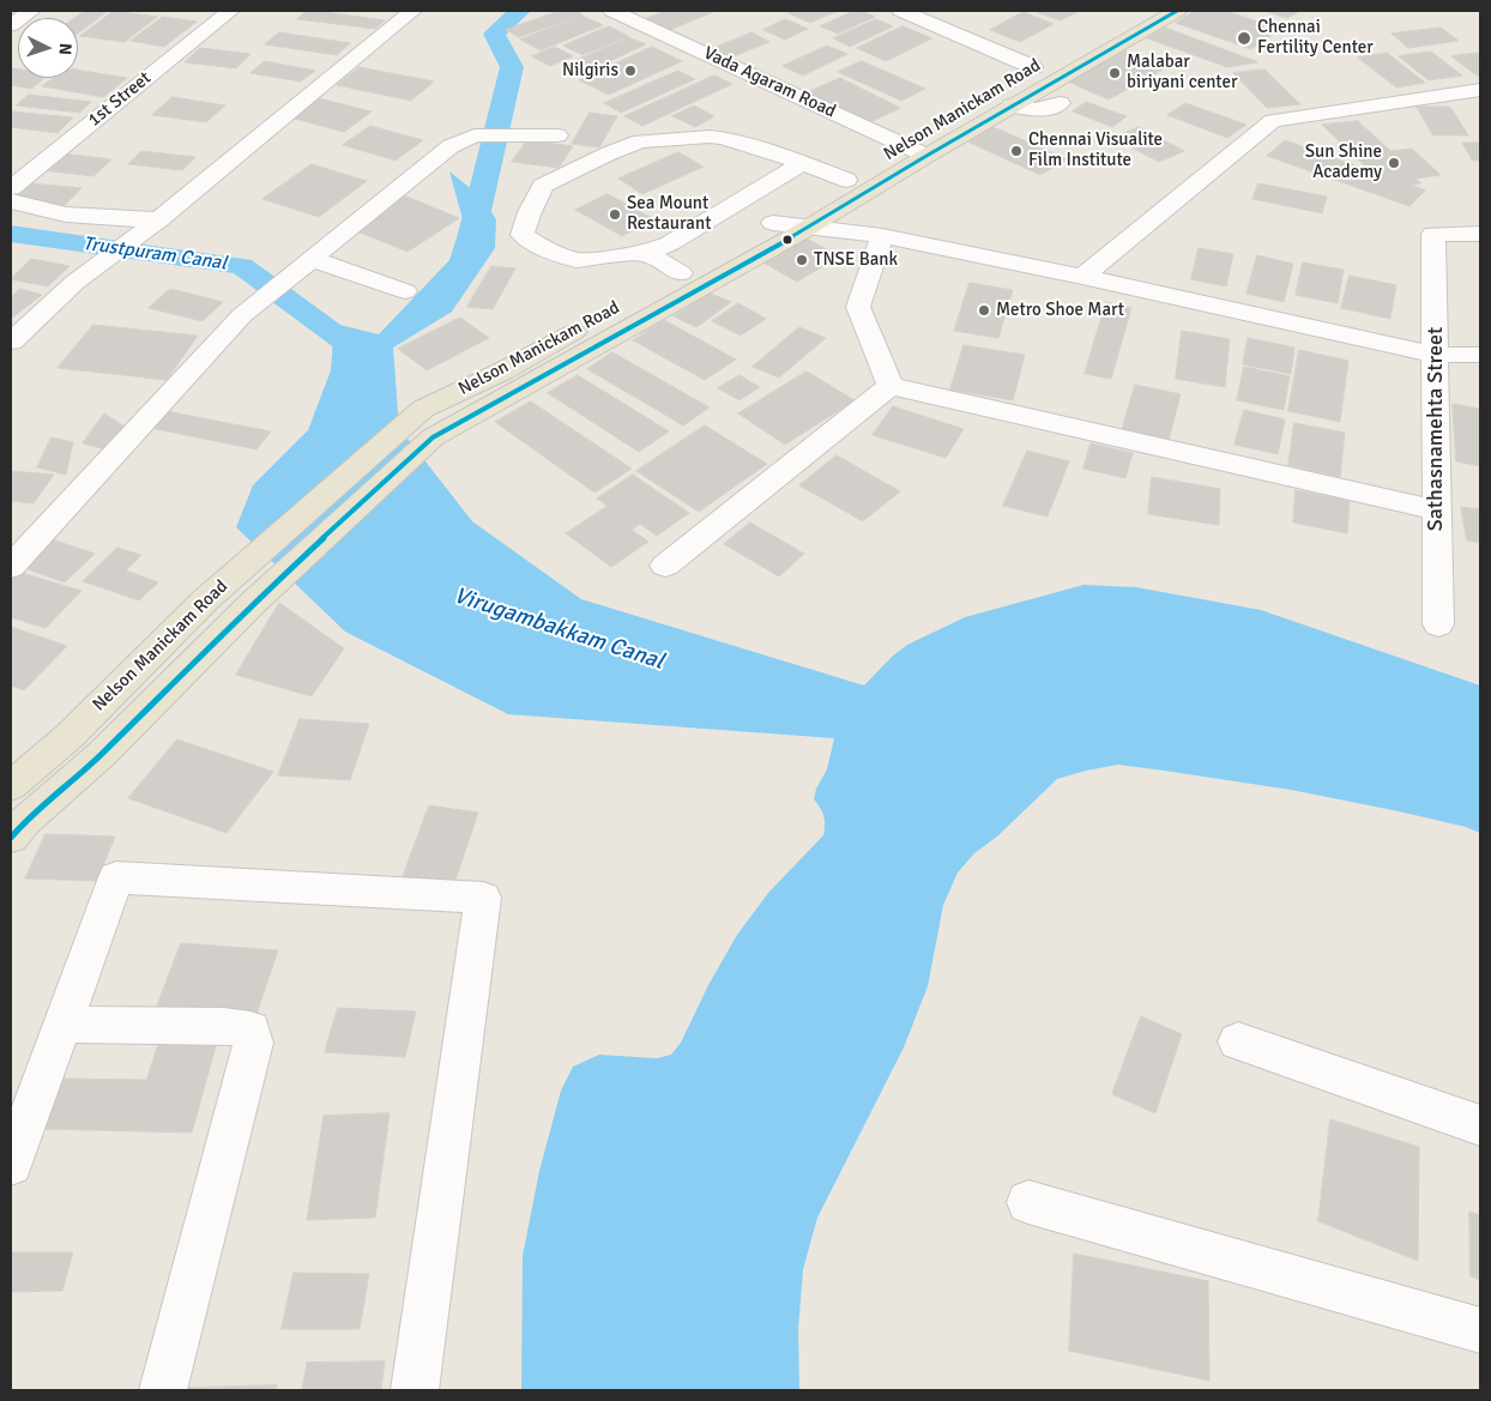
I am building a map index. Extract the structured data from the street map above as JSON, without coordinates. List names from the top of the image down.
{
  "streets": {
    "main road": ["Nelson Manickam Road"],
    "street": ["Vada Agaram Road", "1st Street", "Sathasnamehta Street"]
  },
  "crossings": [
    ["Vada Agaram Road", "Nelson Manickam Road"]
  ],
  "water": ["Trustpuram Canal", "Virugambakkam Canal"],
  "places": [
    "Chennai Fertility Center",
    "Nilgiris",
    "Malabar biriyani center",
    "Chennai Visualite Film Institute",
    "Sun Shine Academy",
    "Sea Mount Restaurant",
    "TNSE Bank",
    "Metro Shoe Mart"
  ],
  "north": "right"
}
